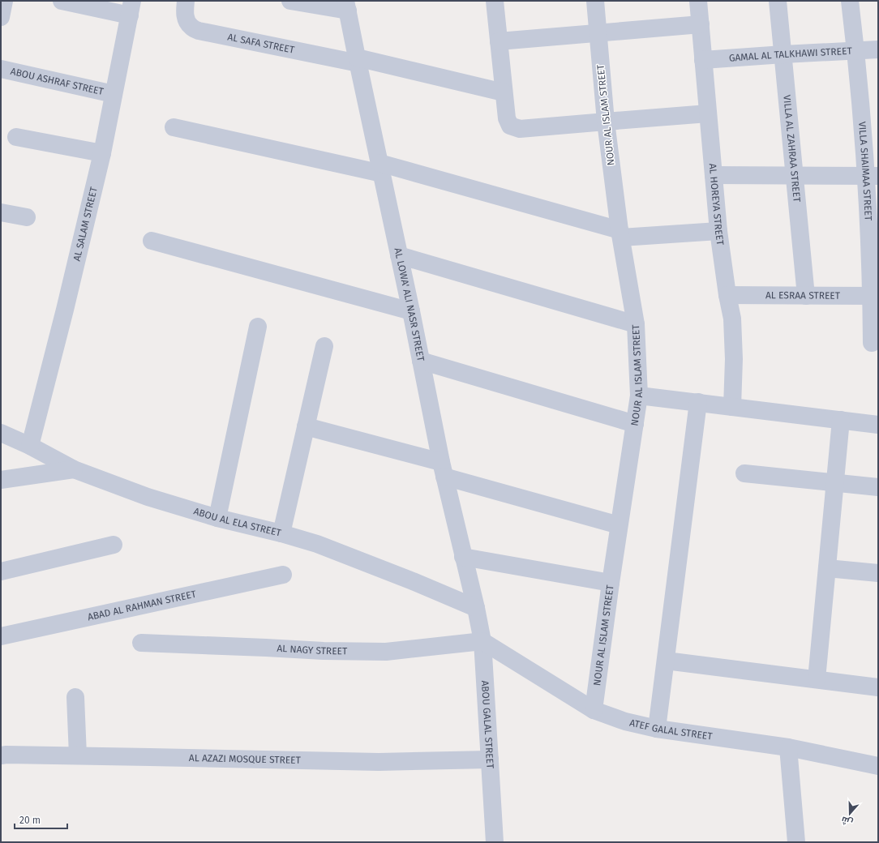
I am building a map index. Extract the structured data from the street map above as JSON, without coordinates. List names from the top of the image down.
{
  "streets": {
    "street": [
      "AL SAFA STREET",
      "GAMAL AL TALKHAWI STREET",
      "ABOU ASHRAF STREET",
      "NOUR AL ISLAM STREET",
      "VILLA AL ZAHRAA STREET",
      "VILLA SHAIMAA STREET",
      "AL HOREYA STREET",
      "AL SALAM STREET",
      "AL ESRAA STREET",
      "AL LOWA' ALI NASR STREET",
      "ABOU AL ELA STREET",
      "ABAD AL RAHMAN STREET",
      "AL NAGY STREET",
      "ABOU GALAL STREET",
      "ATEF GALAL STREET",
      "AL AZAZI MOSQUE STREET"
    ]
  },
  "crossings": [
    ["AL SAFA STREET", "AL LOWA' ALI NASR STREET"],
    ["GAMAL AL TALKHAWI STREET", "VILLA AL ZAHRAA STREET"],
    ["GAMAL AL TALKHAWI STREET", "VILLA SHAIMAA STREET"],
    ["GAMAL AL TALKHAWI STREET", "AL HOREYA STREET"],
    ["ABOU ASHRAF STREET", "AL SALAM STREET"],
    ["NOUR AL ISLAM STREET", "ATEF GALAL STREET"],
    ["VILLA AL ZAHRAA STREET", "AL ESRAA STREET"],
    ["VILLA SHAIMAA STREET", "AL ESRAA STREET"],
    ["AL HOREYA STREET", "AL ESRAA STREET"],
    ["AL SALAM STREET", "ABOU AL ELA STREET"],
    ["AL LOWA' ALI NASR STREET", "ABOU AL ELA STREET"],
    ["AL LOWA' ALI NASR STREET", "ABOU GALAL STREET"],
    ["ABOU AL ELA STREET", "ABOU GALAL STREET"],
    ["AL NAGY STREET", "ABOU GALAL STREET"],
    ["AL NAGY STREET", "ATEF GALAL STREET"],
    ["ABOU GALAL STREET", "ATEF GALAL STREET"],
    ["ABOU GALAL STREET", "AL AZAZI MOSQUE STREET"]
  ],
  "scale_bar": "20 m",
  "north": "bottom"
}
